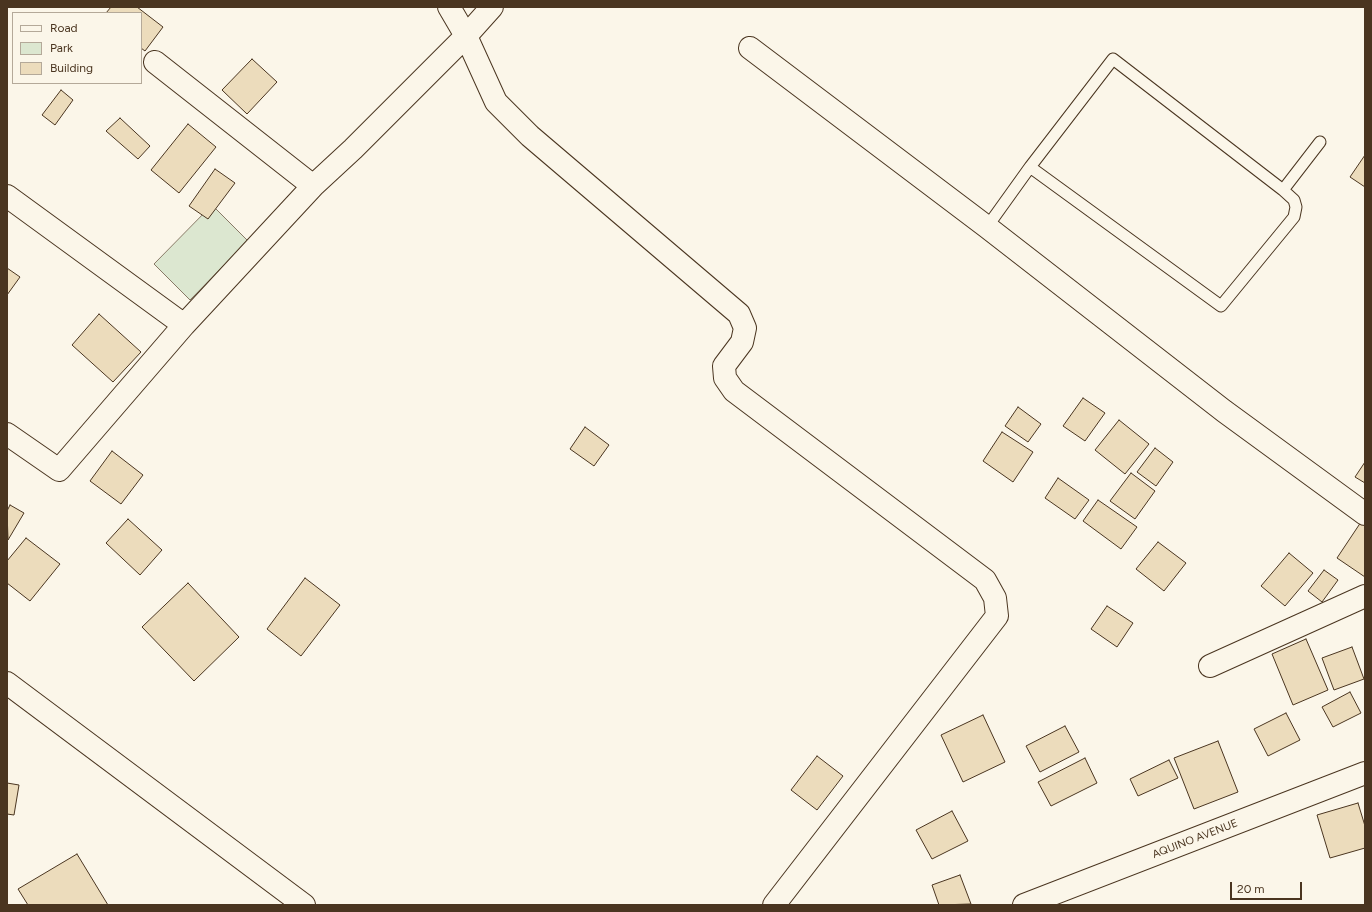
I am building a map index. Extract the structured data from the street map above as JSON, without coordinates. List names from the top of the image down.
{
  "streets": {
    "street": ["AQUINO AVENUE"]
  },
  "legend": ["Road", "Park", "Building"],
  "scale_bar": "20 m"
}
